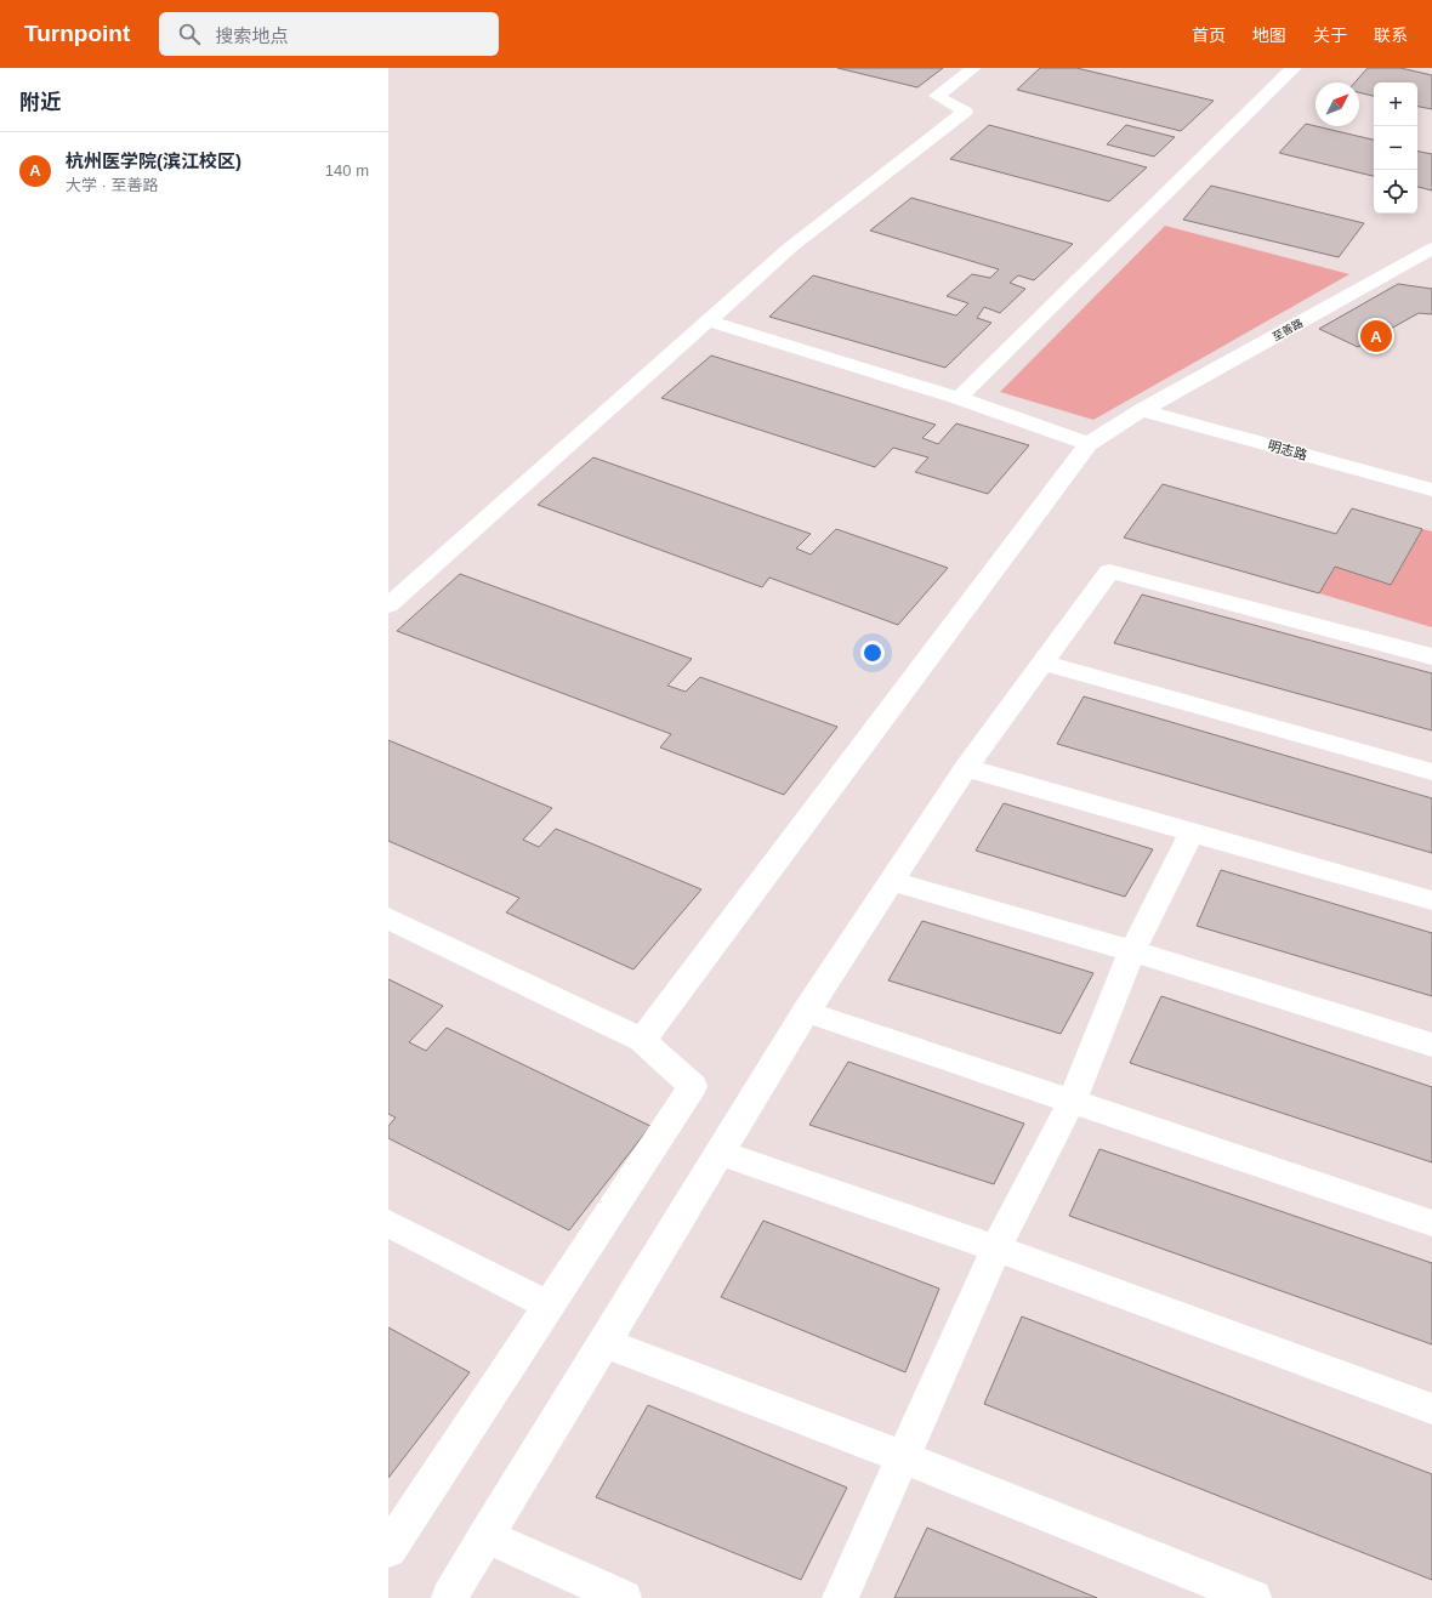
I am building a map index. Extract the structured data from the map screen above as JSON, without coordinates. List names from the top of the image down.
{
  "streets": {
    "street": ["至善路", "明志路"]
  },
  "crossings": [
    ["至善路", "明志路"]
  ],
  "north": "top right",
  "page": {
    "header": "Turnpoint",
    "search": "搜索地点",
    "nav": [
      "首页",
      "地图",
      "关于",
      "联系"
    ],
    "heading": "附近",
    "map_buttons": ["+", "−"],
    "list": [
      {
        "mark": "A",
        "name": "杭州医学院(滨江校区)",
        "note": "大学 · 至善路",
        "value": "140 m"
      }
    ],
    "pins": "A"
  }
}
